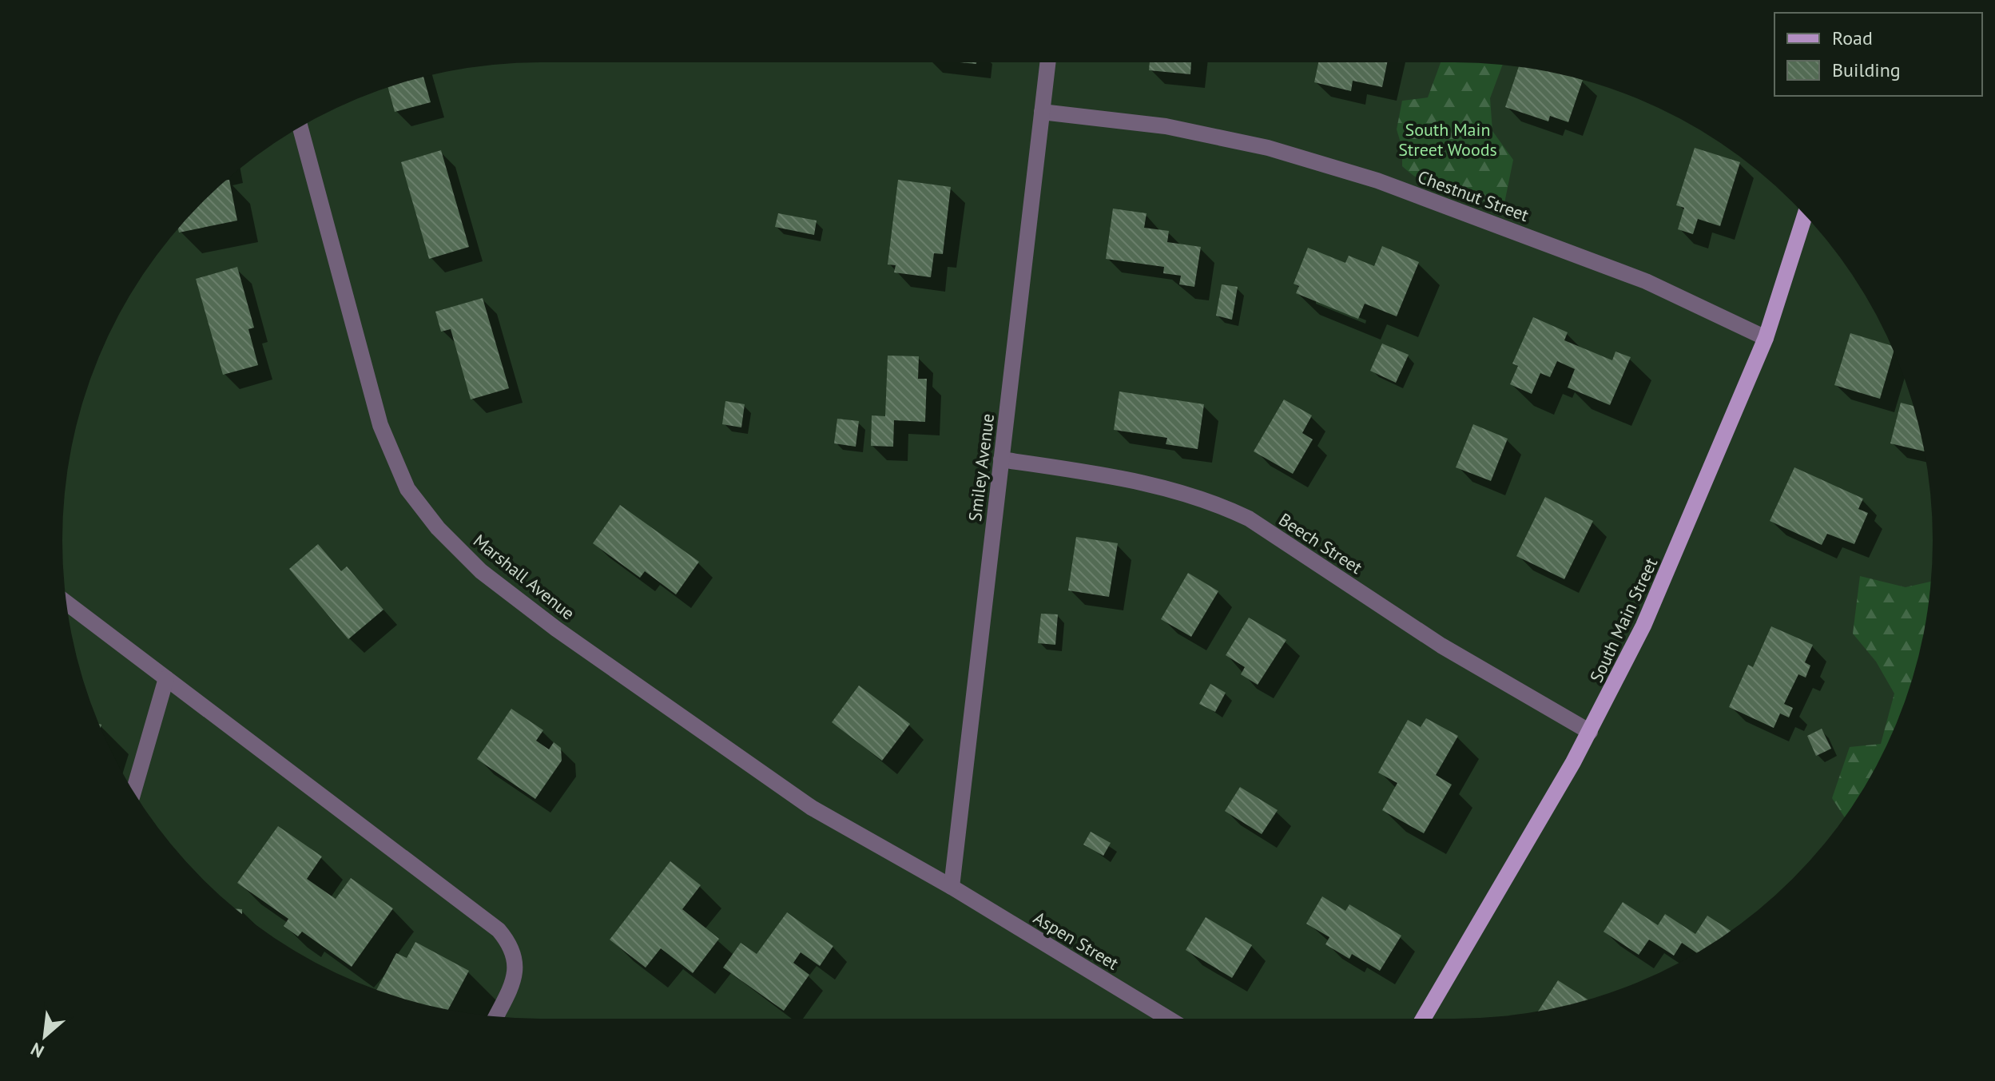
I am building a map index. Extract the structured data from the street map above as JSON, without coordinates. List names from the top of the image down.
{
  "streets": {
    "main road": ["South Main Street"],
    "street": [
      "Chestnut Street",
      "Smiley Avenue",
      "Beech Street",
      "Marshall Avenue",
      "Aspen Street"
    ]
  },
  "crossings": [
    ["Chestnut Street", "Smiley Avenue"],
    ["Chestnut Street", "South Main Street"],
    ["Smiley Avenue", "Beech Street"],
    ["Smiley Avenue", "Marshall Avenue"],
    ["Smiley Avenue", "Aspen Street"],
    ["Beech Street", "South Main Street"],
    ["Marshall Avenue", "Aspen Street"]
  ],
  "parks": ["South Main Street Woods"],
  "legend": ["Road", "Building"],
  "north": "bottom left"
}
